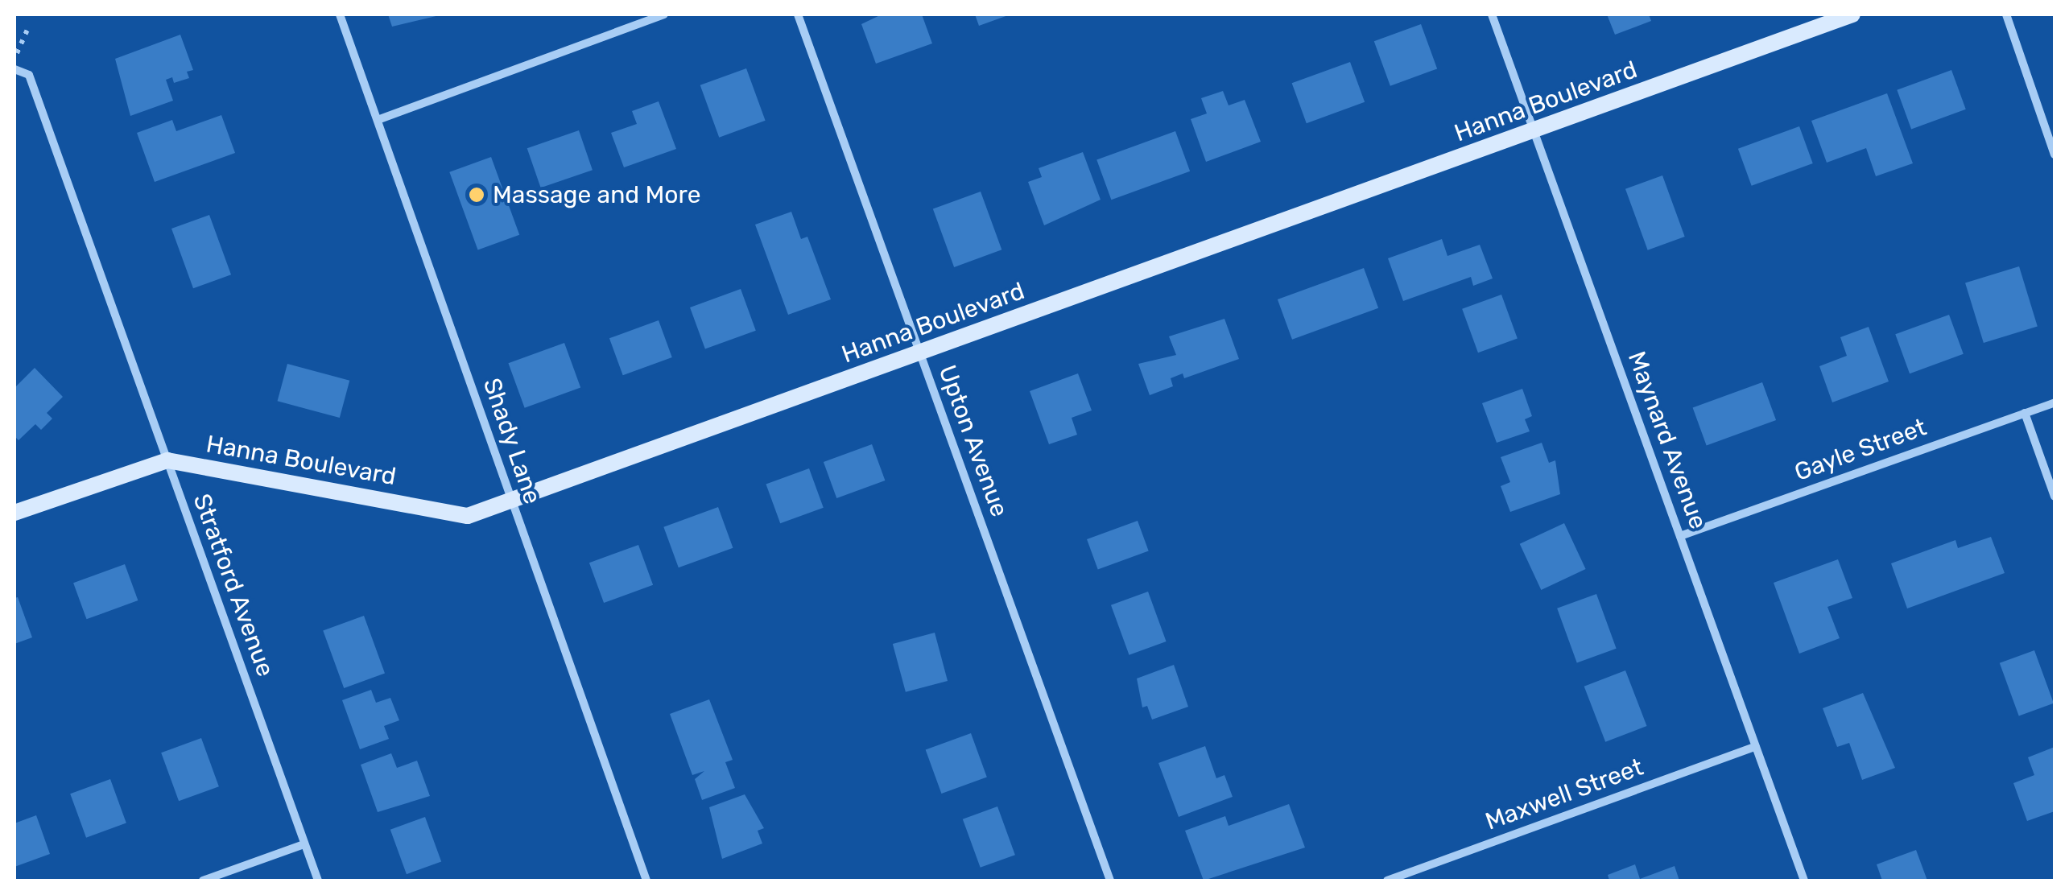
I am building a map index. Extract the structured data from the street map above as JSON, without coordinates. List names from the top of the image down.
{
  "streets": {
    "street": [
      "Hanna Boulevard",
      "Maynard Avenue",
      "Shady Lane",
      "Upton Avenue",
      "Gayle Street",
      "Stratford Avenue",
      "Maxwell Street"
    ]
  },
  "crossings": [
    ["Hanna Boulevard", "Maynard Avenue"],
    ["Hanna Boulevard", "Shady Lane"],
    ["Hanna Boulevard", "Upton Avenue"],
    ["Hanna Boulevard", "Stratford Avenue"],
    ["Maynard Avenue", "Gayle Street"],
    ["Maynard Avenue", "Maxwell Street"]
  ],
  "places": ["Massage and More"]
}
